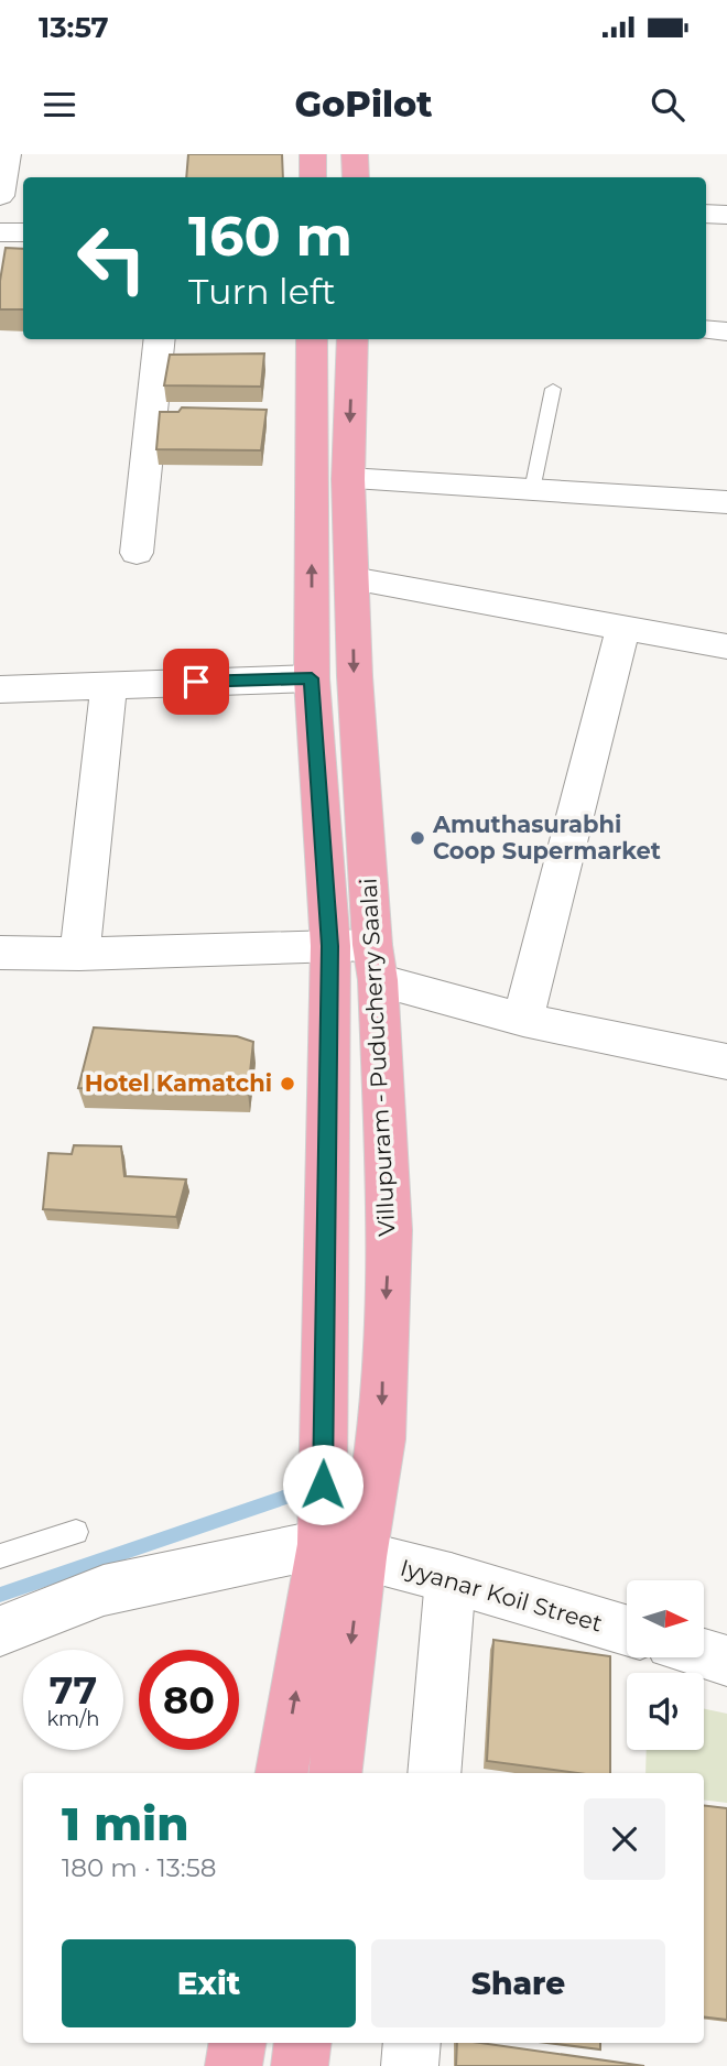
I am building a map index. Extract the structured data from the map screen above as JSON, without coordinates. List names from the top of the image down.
{
  "streets": {
    "highway": ["Villupuram - Puducherry Saalai"],
    "street": ["Iyyanar Koil Street"]
  },
  "crossings": [
    ["Villupuram - Puducherry Saalai", "Iyyanar Koil Street"]
  ],
  "places": ["Amuthasurabhi Coop Supermarket", "Hotel Kamatchi"],
  "north": "right",
  "page": {
    "status": "13:57",
    "header": "GoPilot",
    "turn": ["160 m", "Turn left"],
    "speed": "77 km/h",
    "limit": "80",
    "heading": ["1 min", "180 m · 13:58"],
    "buttons": ["Exit", "Share"]
  }
}
